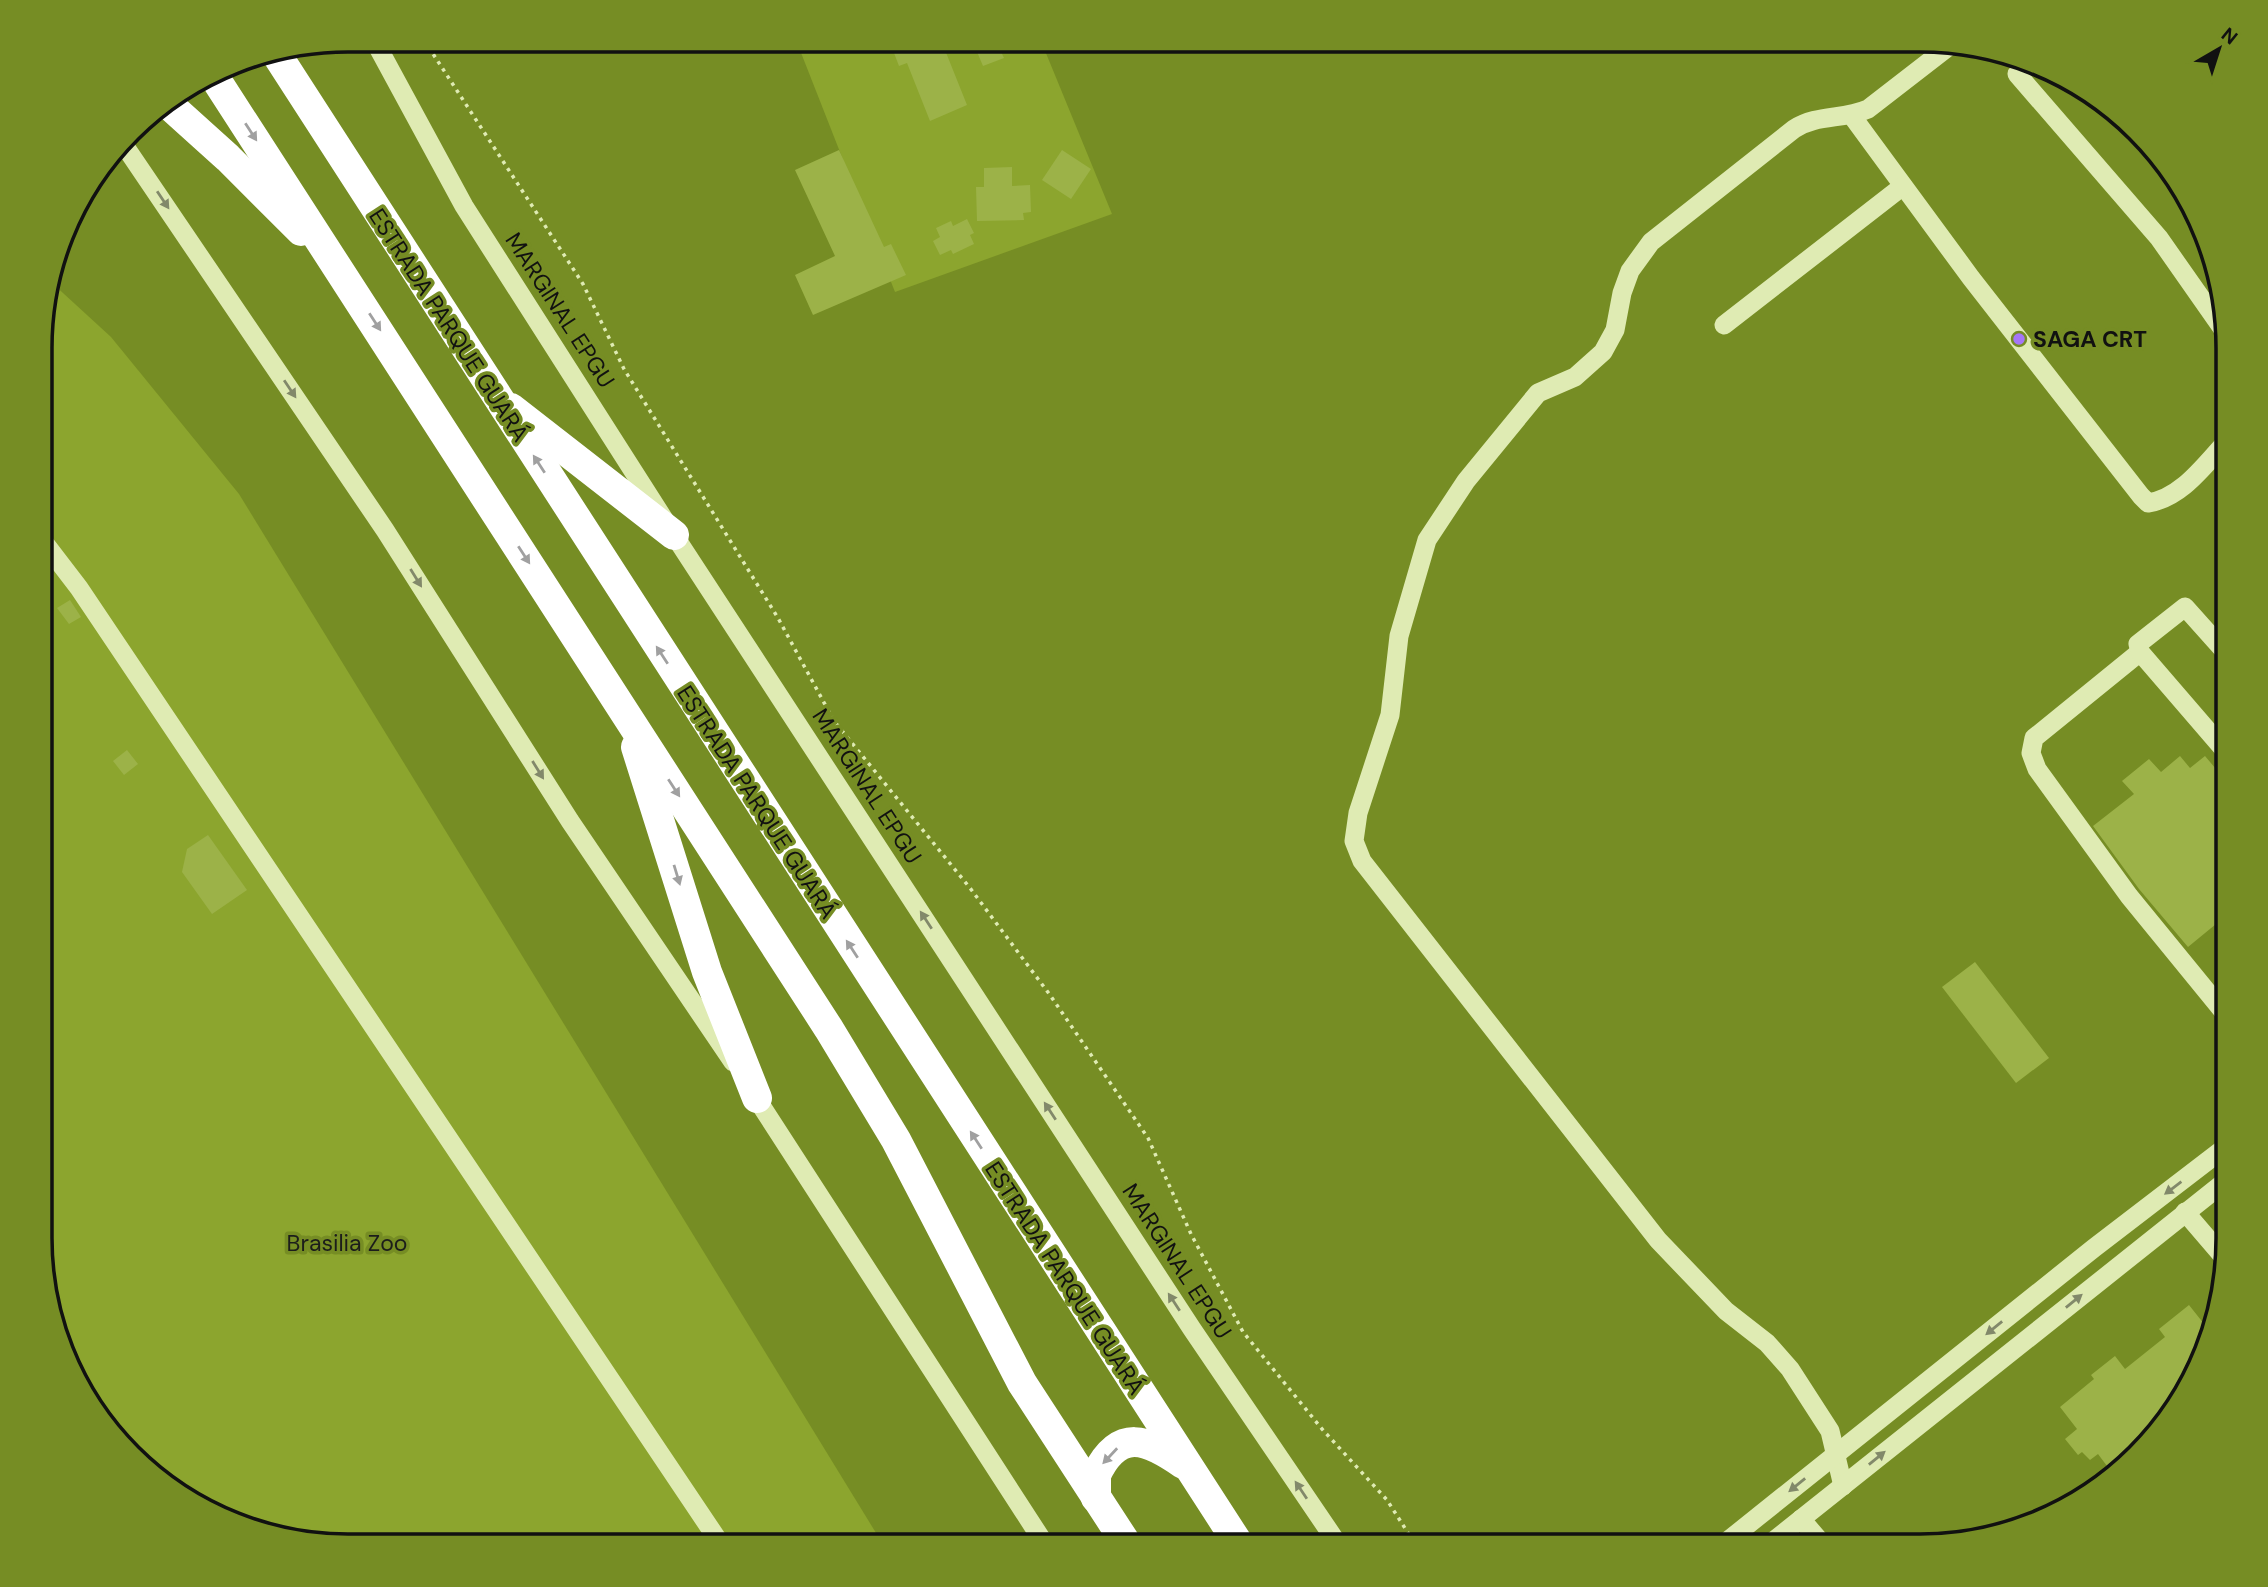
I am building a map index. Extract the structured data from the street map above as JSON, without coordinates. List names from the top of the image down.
{
  "streets": {
    "highway": ["ESTRADA PARQUE GUARÁ"],
    "street": ["MARGINAL EPGU"]
  },
  "one_way": ["MARGINAL EPGU"],
  "parks": ["Brasilia Zoo"],
  "places": ["SAGA CRT"],
  "north": "top right"
}
